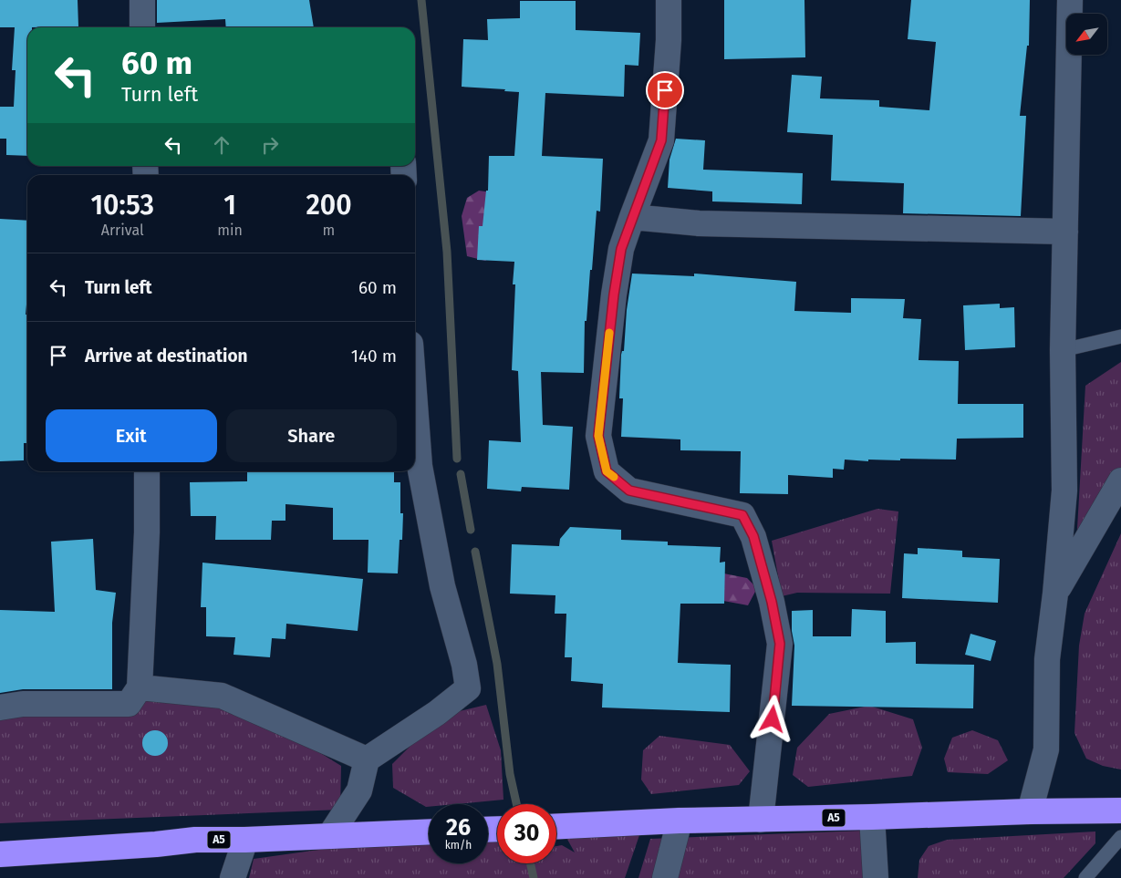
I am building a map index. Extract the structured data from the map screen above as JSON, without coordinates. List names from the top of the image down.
{
  "streets": {
    "highway": ["A5"]
  },
  "north": "bottom left",
  "page": {
    "turn": ["60 m", "Turn left"],
    "eta": [
      "10:53",
      "Arrival",
      "1",
      "min",
      "200",
      "m"
    ],
    "list": [
      {
        "name": "Turn left",
        "value": "60 m"
      },
      {
        "name": "Arrive at destination",
        "value": "140 m"
      }
    ],
    "buttons": ["Exit", "Share"],
    "speed": "26 km/h",
    "limit": "30"
  }
}
